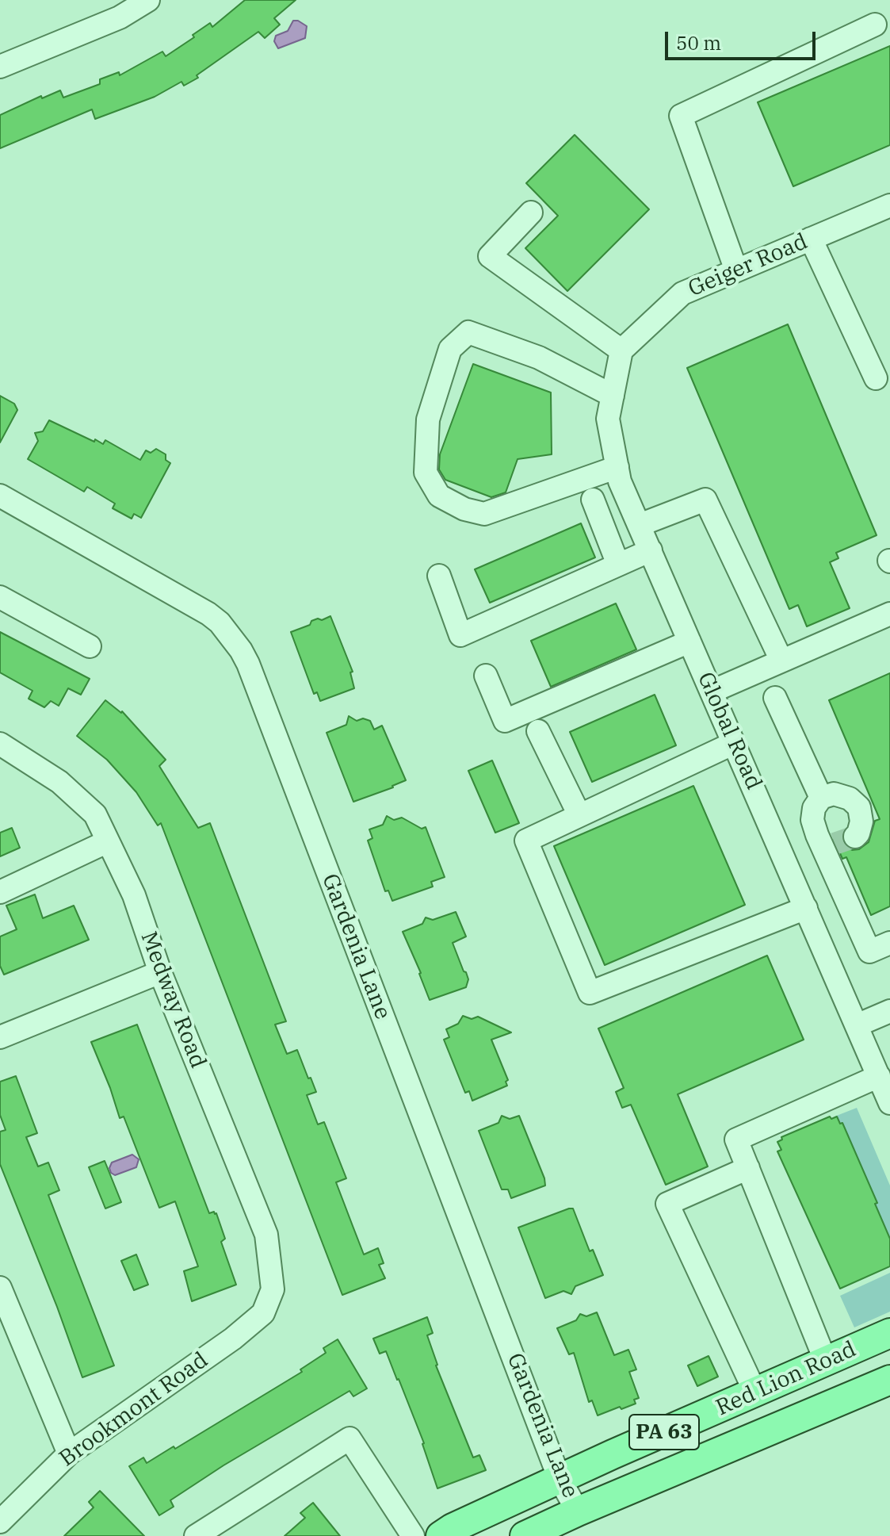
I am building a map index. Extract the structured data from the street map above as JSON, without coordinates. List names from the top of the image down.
{
  "streets": {
    "main road": ["Red Lion Road", "PA 63"],
    "street": [
      "Geiger Road",
      "Global Road",
      "Gardenia Lane",
      "Medway Road",
      "Brookmont Road"
    ]
  },
  "crossings": [
    ["Geiger Road", "Global Road"],
    ["Gardenia Lane", "Red Lion Road"],
    ["Medway Road", "Brookmont Road"]
  ],
  "scale_bar": "50 m"
}
